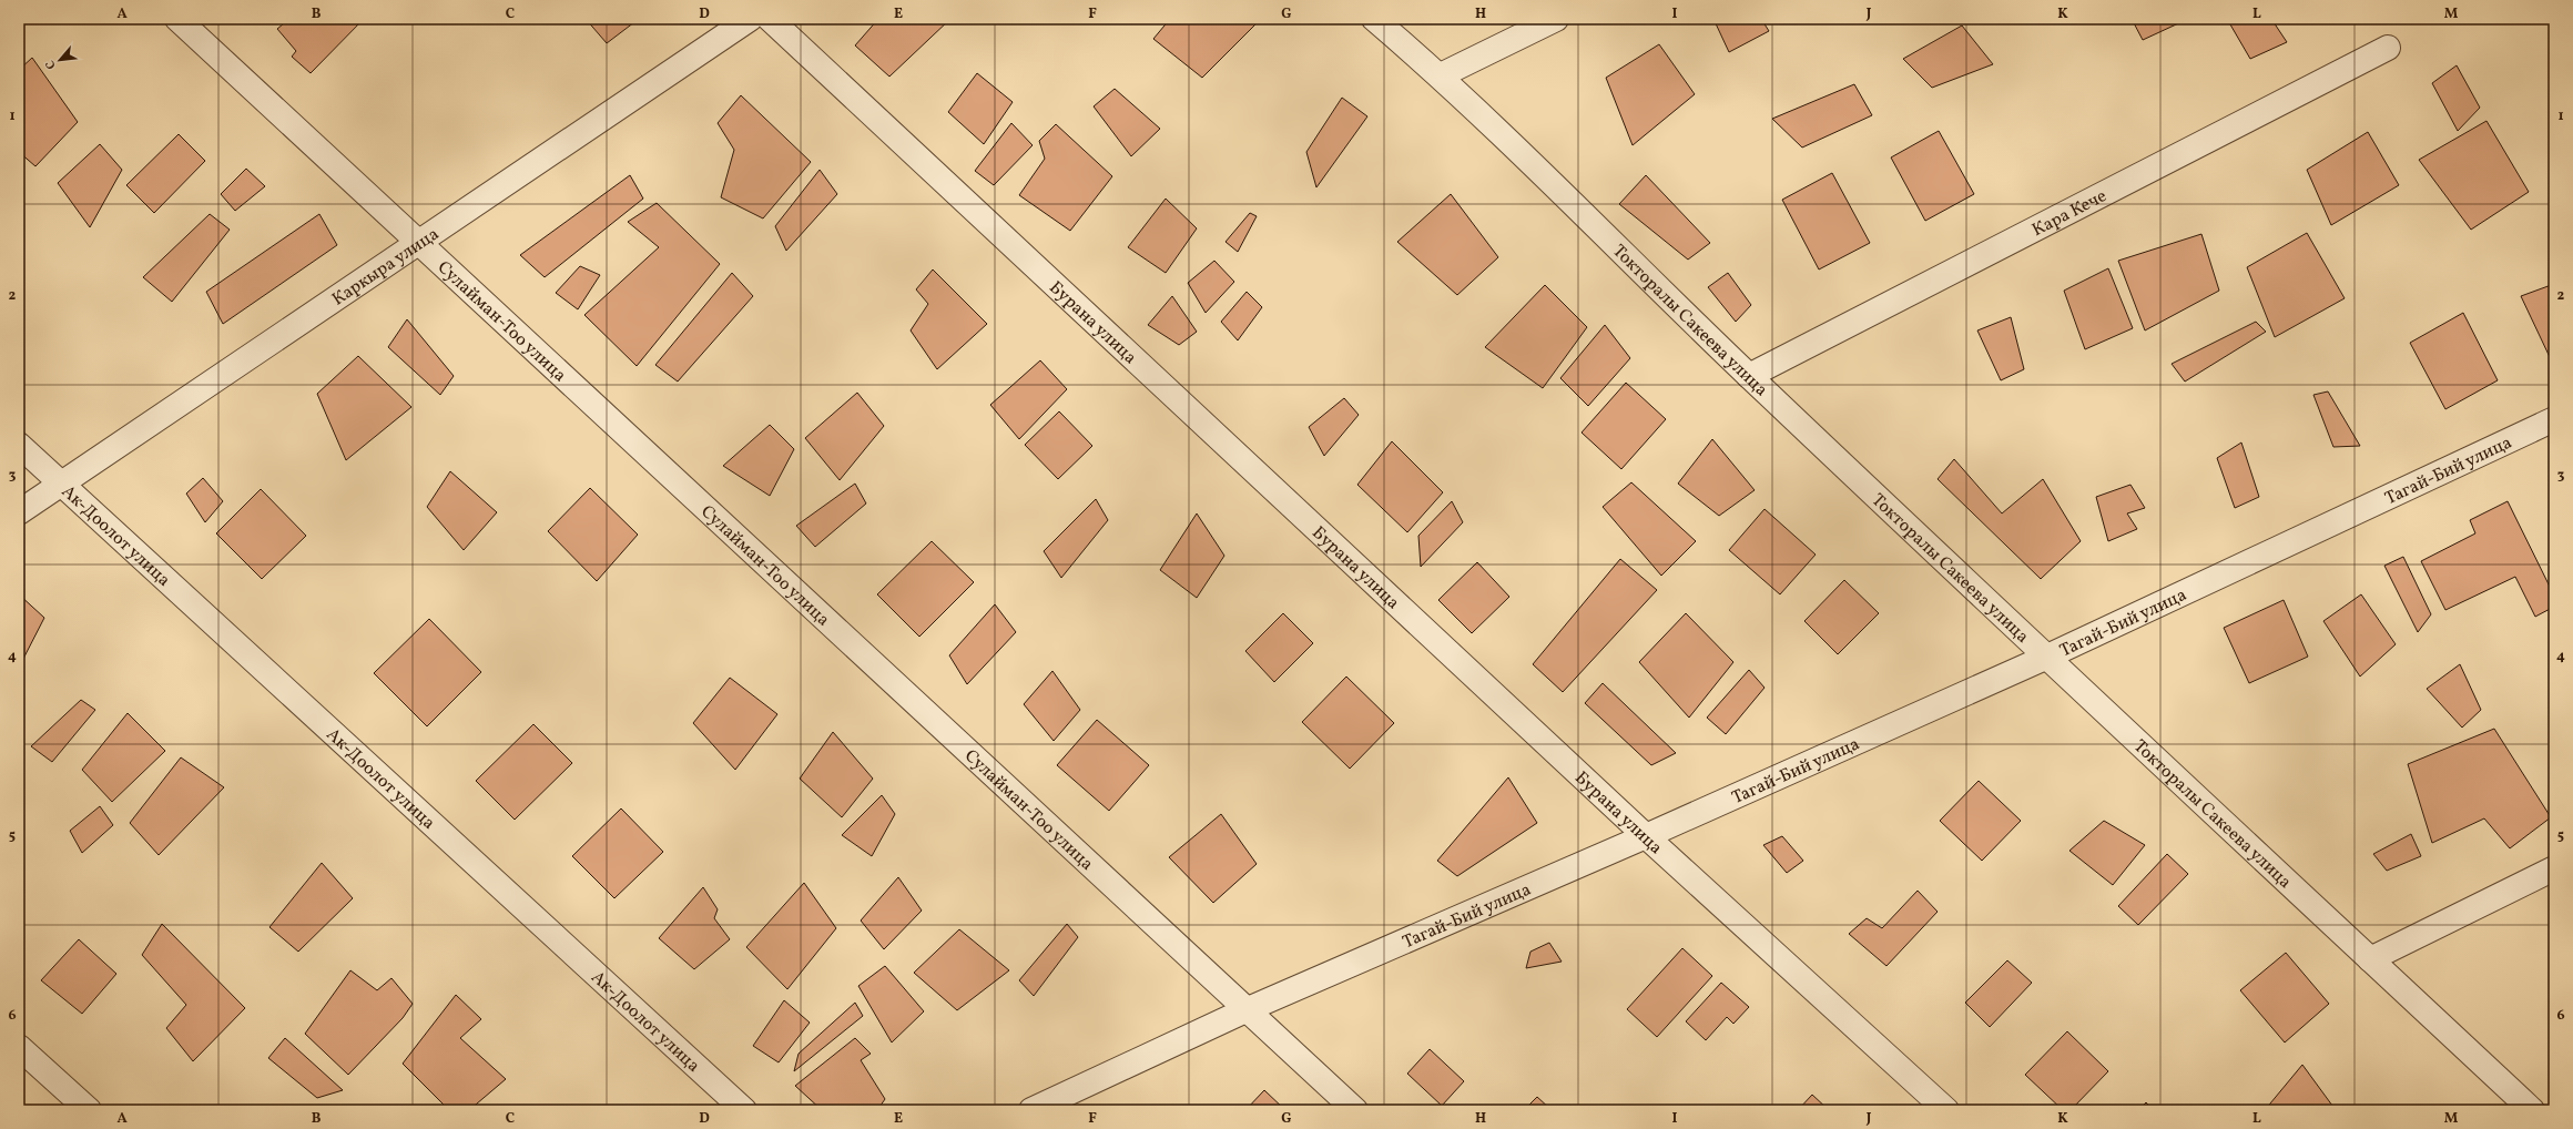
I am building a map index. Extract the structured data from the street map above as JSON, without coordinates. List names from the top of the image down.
{
  "streets": {
    "street": [
      "Кара Кече",
      "Каркыра улица",
      "Сулайман-Тоо улица",
      "Токторалы Сакеева улица",
      "Бурана улица",
      "Тагай-Бий улица",
      "Ак-Доолот улица"
    ]
  },
  "crossings": [
    ["Кара Кече", "Токторалы Сакеева улица"],
    ["Каркыра улица", "Сулайман-Тоо улица"],
    ["Каркыра улица", "Ак-Доолот улица"],
    ["Сулайман-Тоо улица", "Тагай-Бий улица"],
    ["Токторалы Сакеева улица", "Тагай-Бий улица"],
    ["Бурана улица", "Тагай-Бий улица"]
  ],
  "north": "bottom left",
  "grid": {
    "columns": [
      "A",
      "B",
      "C",
      "D",
      "E",
      "F",
      "G",
      "H",
      "I",
      "J",
      "K",
      "L",
      "M"
    ],
    "rows": [
      "1",
      "2",
      "3",
      "4",
      "5",
      "6"
    ]
  }
}
